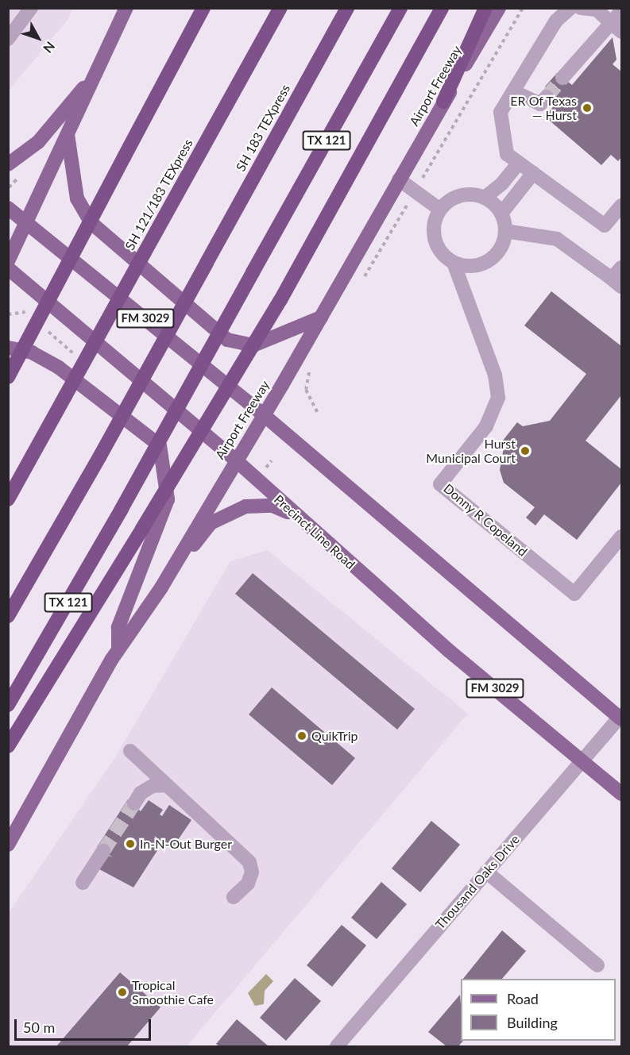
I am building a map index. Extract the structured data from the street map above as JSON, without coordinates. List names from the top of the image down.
{
  "streets": {
    "highway": ["SH 183 TEXpress", "TX 121", "SH 121/183 TEXpress"],
    "main road": ["Airport Freeway", "FM 3029", "Precinct Line Road"],
    "street": ["Donny R Copeland", "Thousand Oaks Drive"]
  },
  "crossings": [
    ["Airport Freeway", "FM 3029"],
    ["Airport Freeway", "Precinct Line Road"],
    ["FM 3029", "Thousand Oaks Drive"],
    ["Precinct Line Road", "Thousand Oaks Drive"]
  ],
  "places": [
    "ER Of Texas — Hurst",
    "Hurst Municipal Court",
    "QuikTrip",
    "In-N-Out Burger",
    "Tropical Smoothie Cafe"
  ],
  "legend": ["Road", "Building"],
  "scale_bar": "50 m",
  "north": "bottom right"
}
